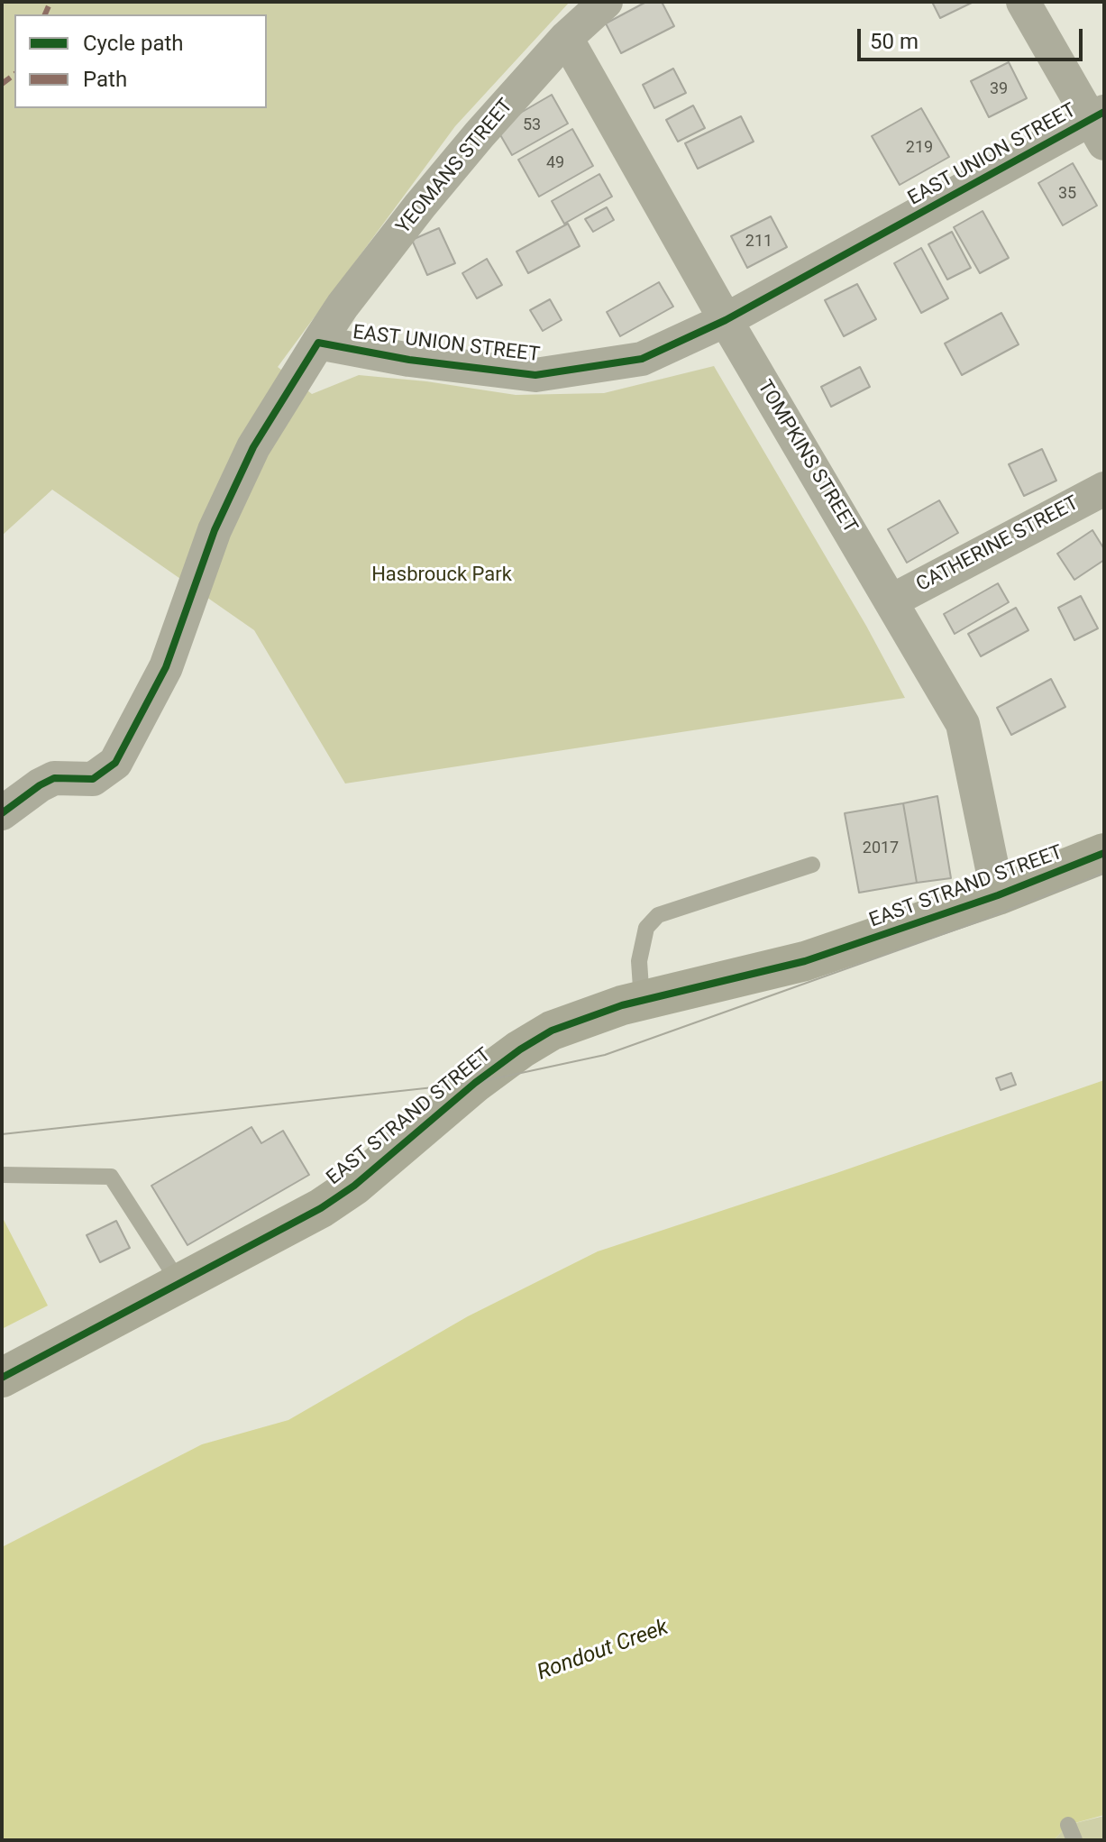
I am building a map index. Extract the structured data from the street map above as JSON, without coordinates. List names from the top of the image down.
{
  "streets": {
    "street": [
      "EAST UNION STREET",
      "YEOMANS STREET",
      "TOMPKINS STREET",
      "CATHERINE STREET",
      "EAST STRAND STREET"
    ]
  },
  "crossings": [
    ["EAST UNION STREET", "YEOMANS STREET"],
    ["EAST UNION STREET", "TOMPKINS STREET"],
    ["YEOMANS STREET", "TOMPKINS STREET"],
    ["TOMPKINS STREET", "CATHERINE STREET"],
    ["TOMPKINS STREET", "EAST STRAND STREET"]
  ],
  "water": ["Rondout Creek"],
  "parks": ["Hasbrouck Park"],
  "house_numbers": [
    "39",
    "53",
    "219",
    "49",
    "35",
    "211",
    "2017"
  ],
  "legend": ["Cycle path", "Path"],
  "scale_bar": "50 m"
}
